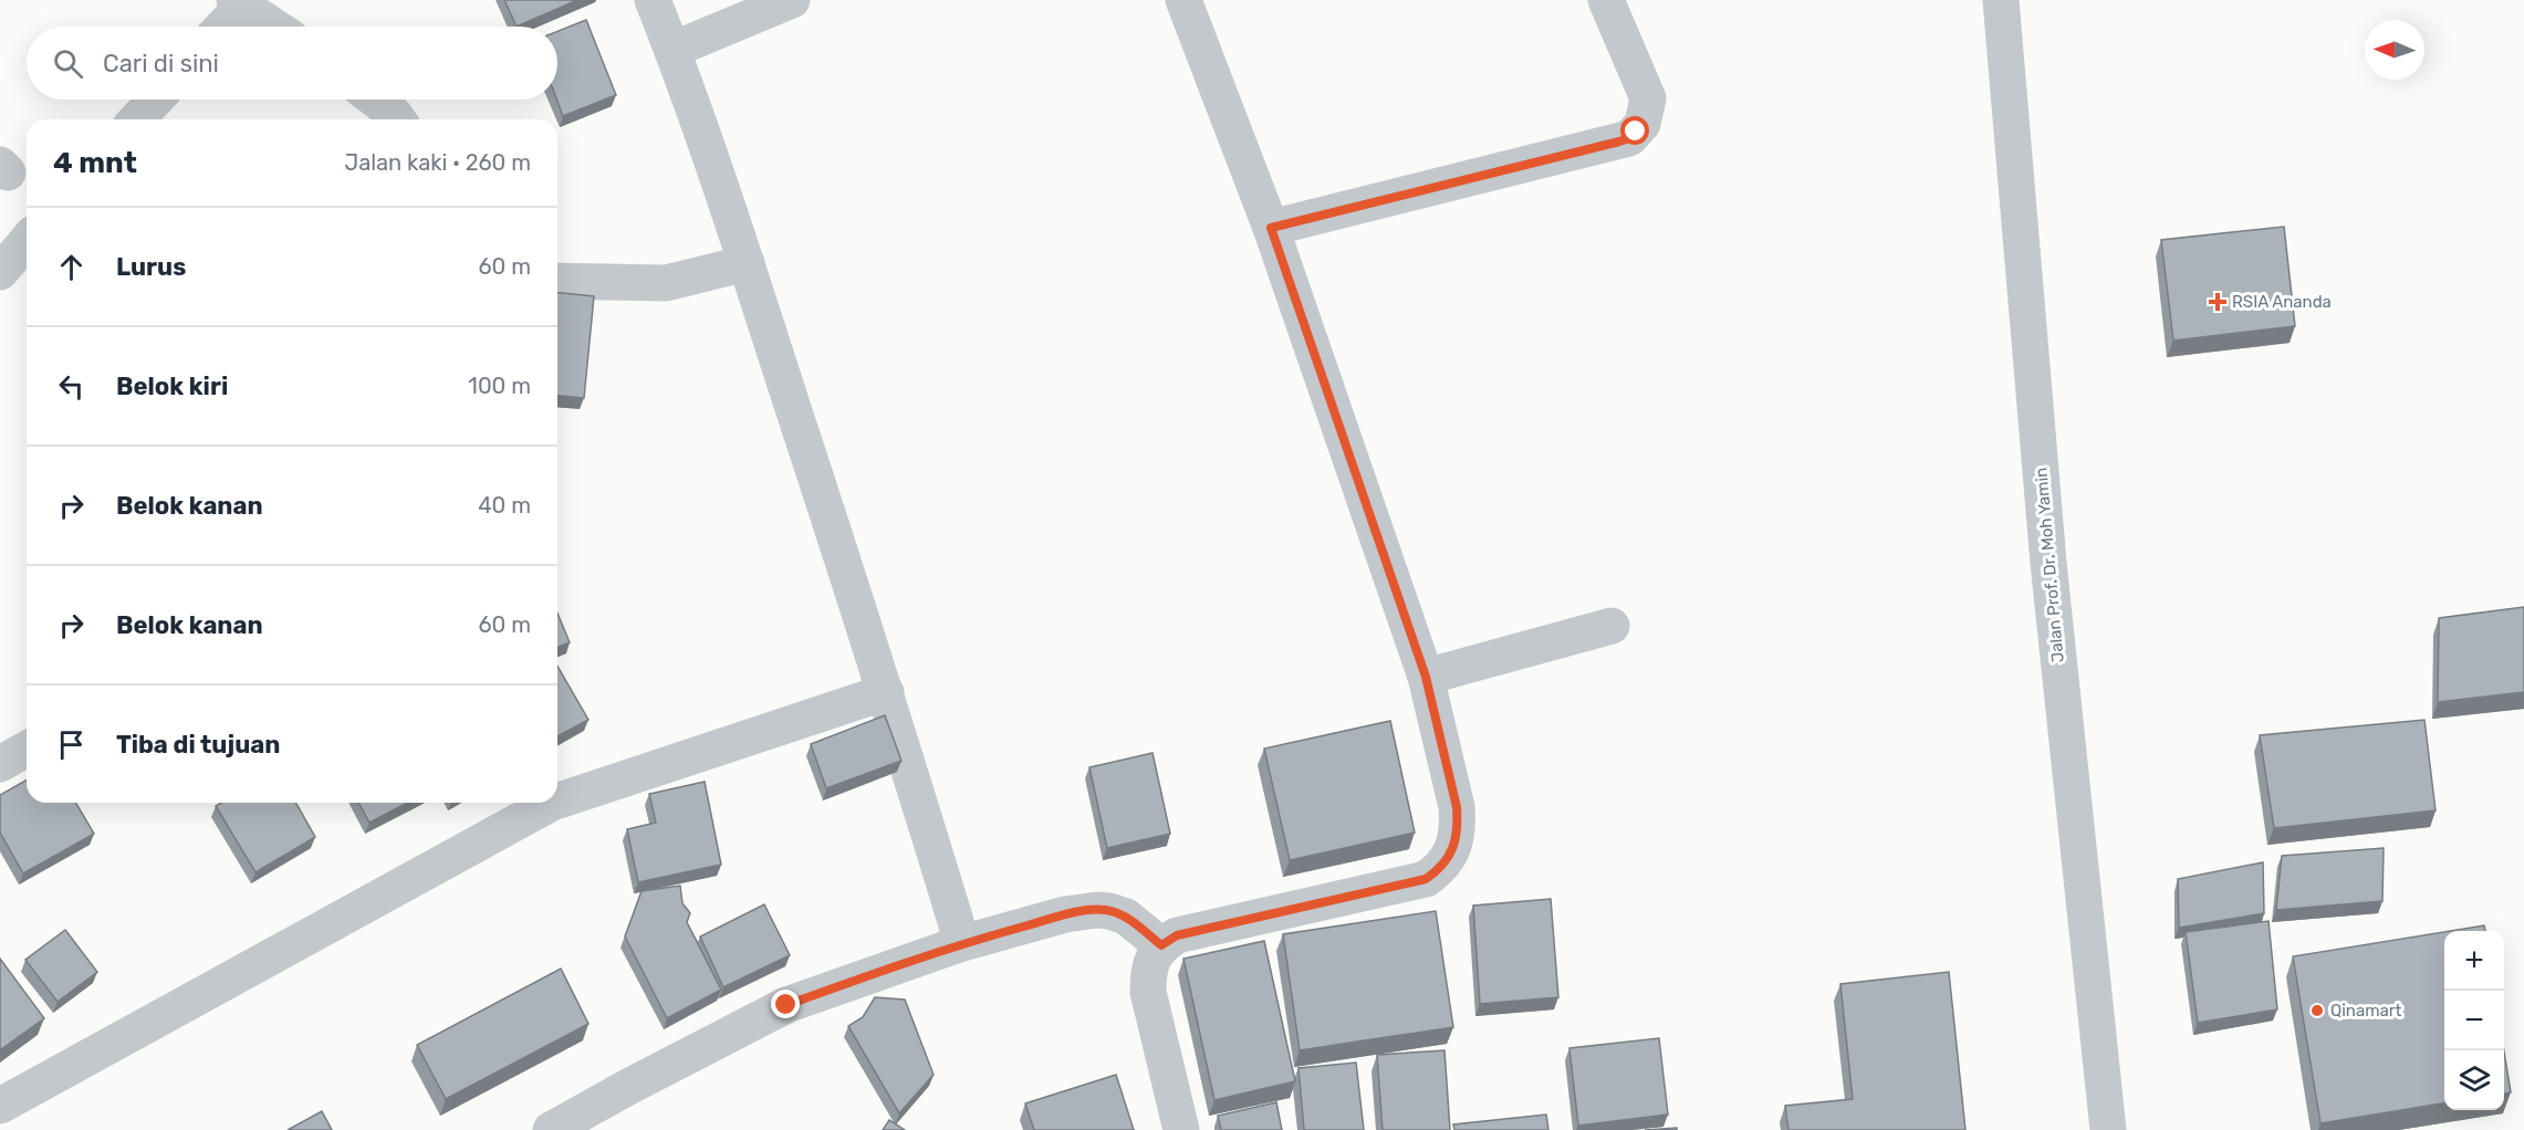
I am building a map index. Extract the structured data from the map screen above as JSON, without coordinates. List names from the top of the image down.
{
  "streets": {
    "street": ["Jalan Prof. Dr. Moh Yamin"]
  },
  "places": {
    "health": ["RSIA Ananda"],
    "other": ["Qinamart"]
  },
  "north": "left",
  "page": {
    "search": "Cari di sini",
    "heading": ["4 mnt", "Jalan kaki · 260 m"],
    "list": [
      ["Lurus", "60 m"],
      ["Belok kiri", "100 m"],
      ["Belok kanan", "40 m"],
      ["Belok kanan", "60 m"],
      "Tiba di tujuan"
    ],
    "map_buttons": ["+", "−"]
  }
}
